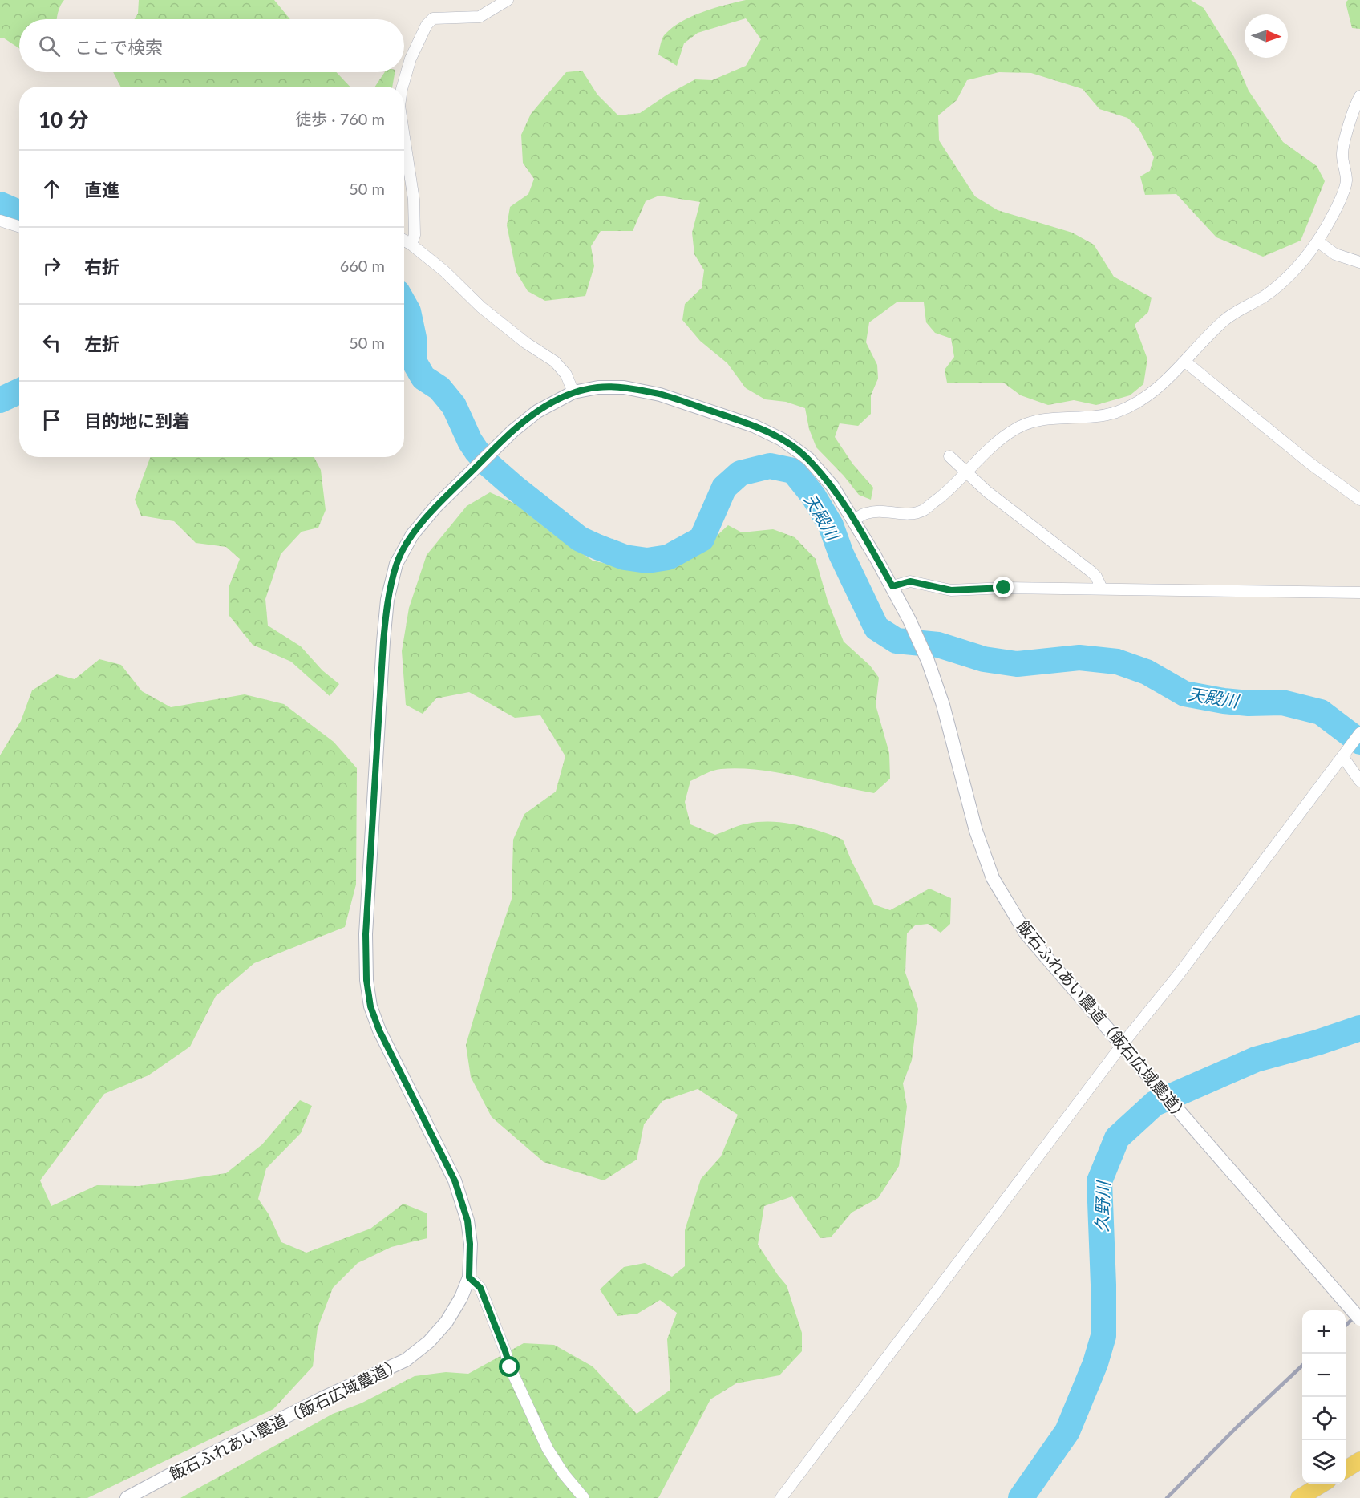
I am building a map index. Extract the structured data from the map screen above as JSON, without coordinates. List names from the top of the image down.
{
  "streets": {
    "street": ["飯石ふれあい農道（飯石広域農道）"]
  },
  "water": ["天殿川", "久野川"],
  "north": "right",
  "page": {
    "search": "ここで検索",
    "heading": ["10 分", "徒歩 · 760 m"],
    "list": [
      ["直進", "50 m"],
      ["右折", "660 m"],
      ["左折", "50 m"],
      "目的地に到着"
    ],
    "map_buttons": ["+", "−"]
  }
}
